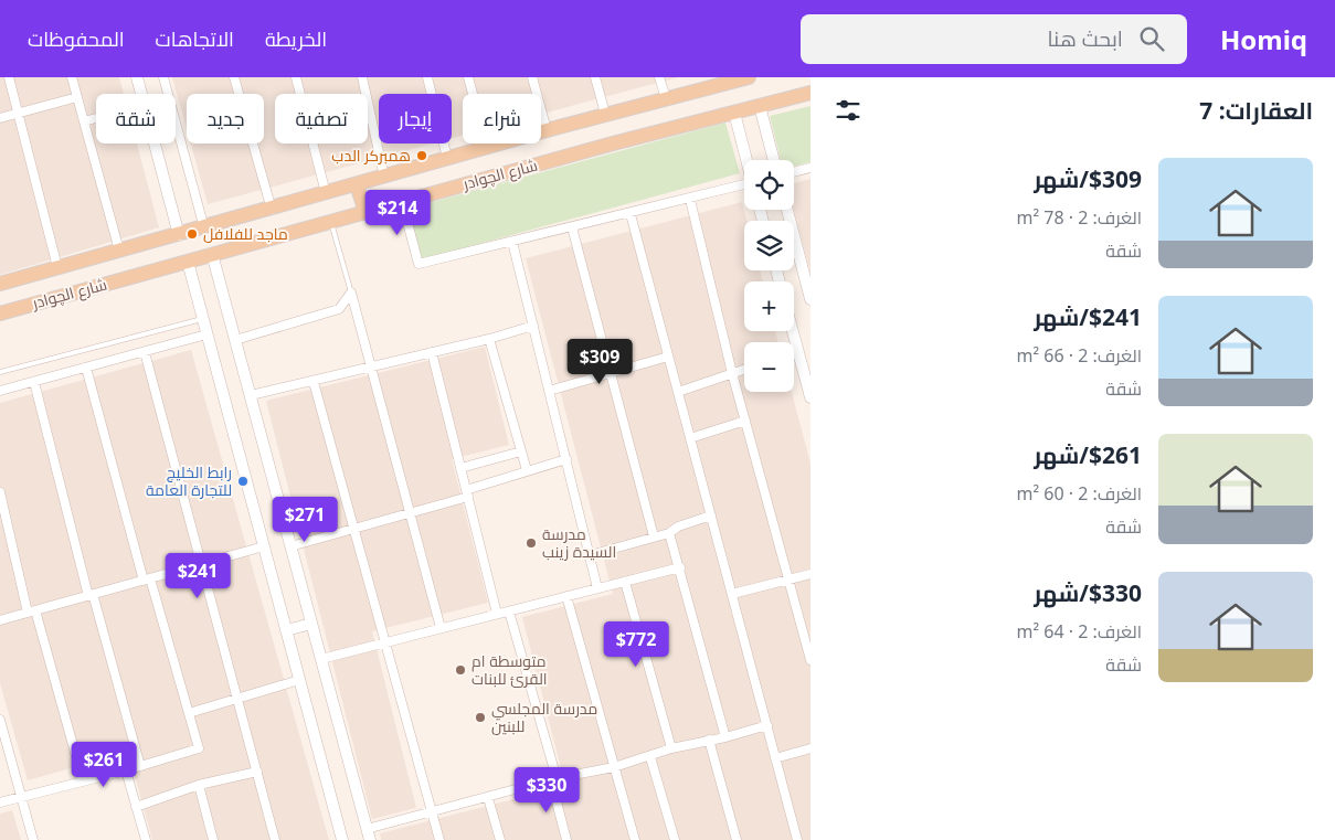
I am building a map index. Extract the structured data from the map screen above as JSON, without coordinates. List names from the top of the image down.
{
  "streets": {
    "main road": ["شارع الچوادر"]
  },
  "places": [
    "همبركر الدب",
    "ماجد للفلافل",
    "رابط الخليج للتجارة العامة",
    "مدرسة السيدة زينب",
    "متوسطة ام القرئ للبنات",
    "مدرسة المجلسي للبنين"
  ],
  "page": {
    "header": "Homiq",
    "search": "ابحث هنا",
    "nav": ["الخريطة", "الاتجاهات", "المحفوظات"],
    "heading": "العقارات: 7",
    "chip": [
      "شراء",
      "إيجار",
      "تصفية",
      "جديد",
      "شقة"
    ],
    "list": [
      {
        "name": "$309/شهر",
        "note": "الغرف: 2 · 78 m² · شقة"
      },
      {
        "name": "$241/شهر",
        "note": "الغرف: 2 · 66 m² · شقة"
      },
      {
        "name": "$261/شهر",
        "note": "الغرف: 2 · 60 m² · شقة"
      },
      {
        "name": "$330/شهر",
        "note": "الغرف: 2 · 64 m² · شقة"
      }
    ],
    "map_buttons": ["+", "−"],
    "price": [
      "$214",
      "$309",
      "$271",
      "$241",
      "$772",
      "$261",
      "$330"
    ]
  }
}
